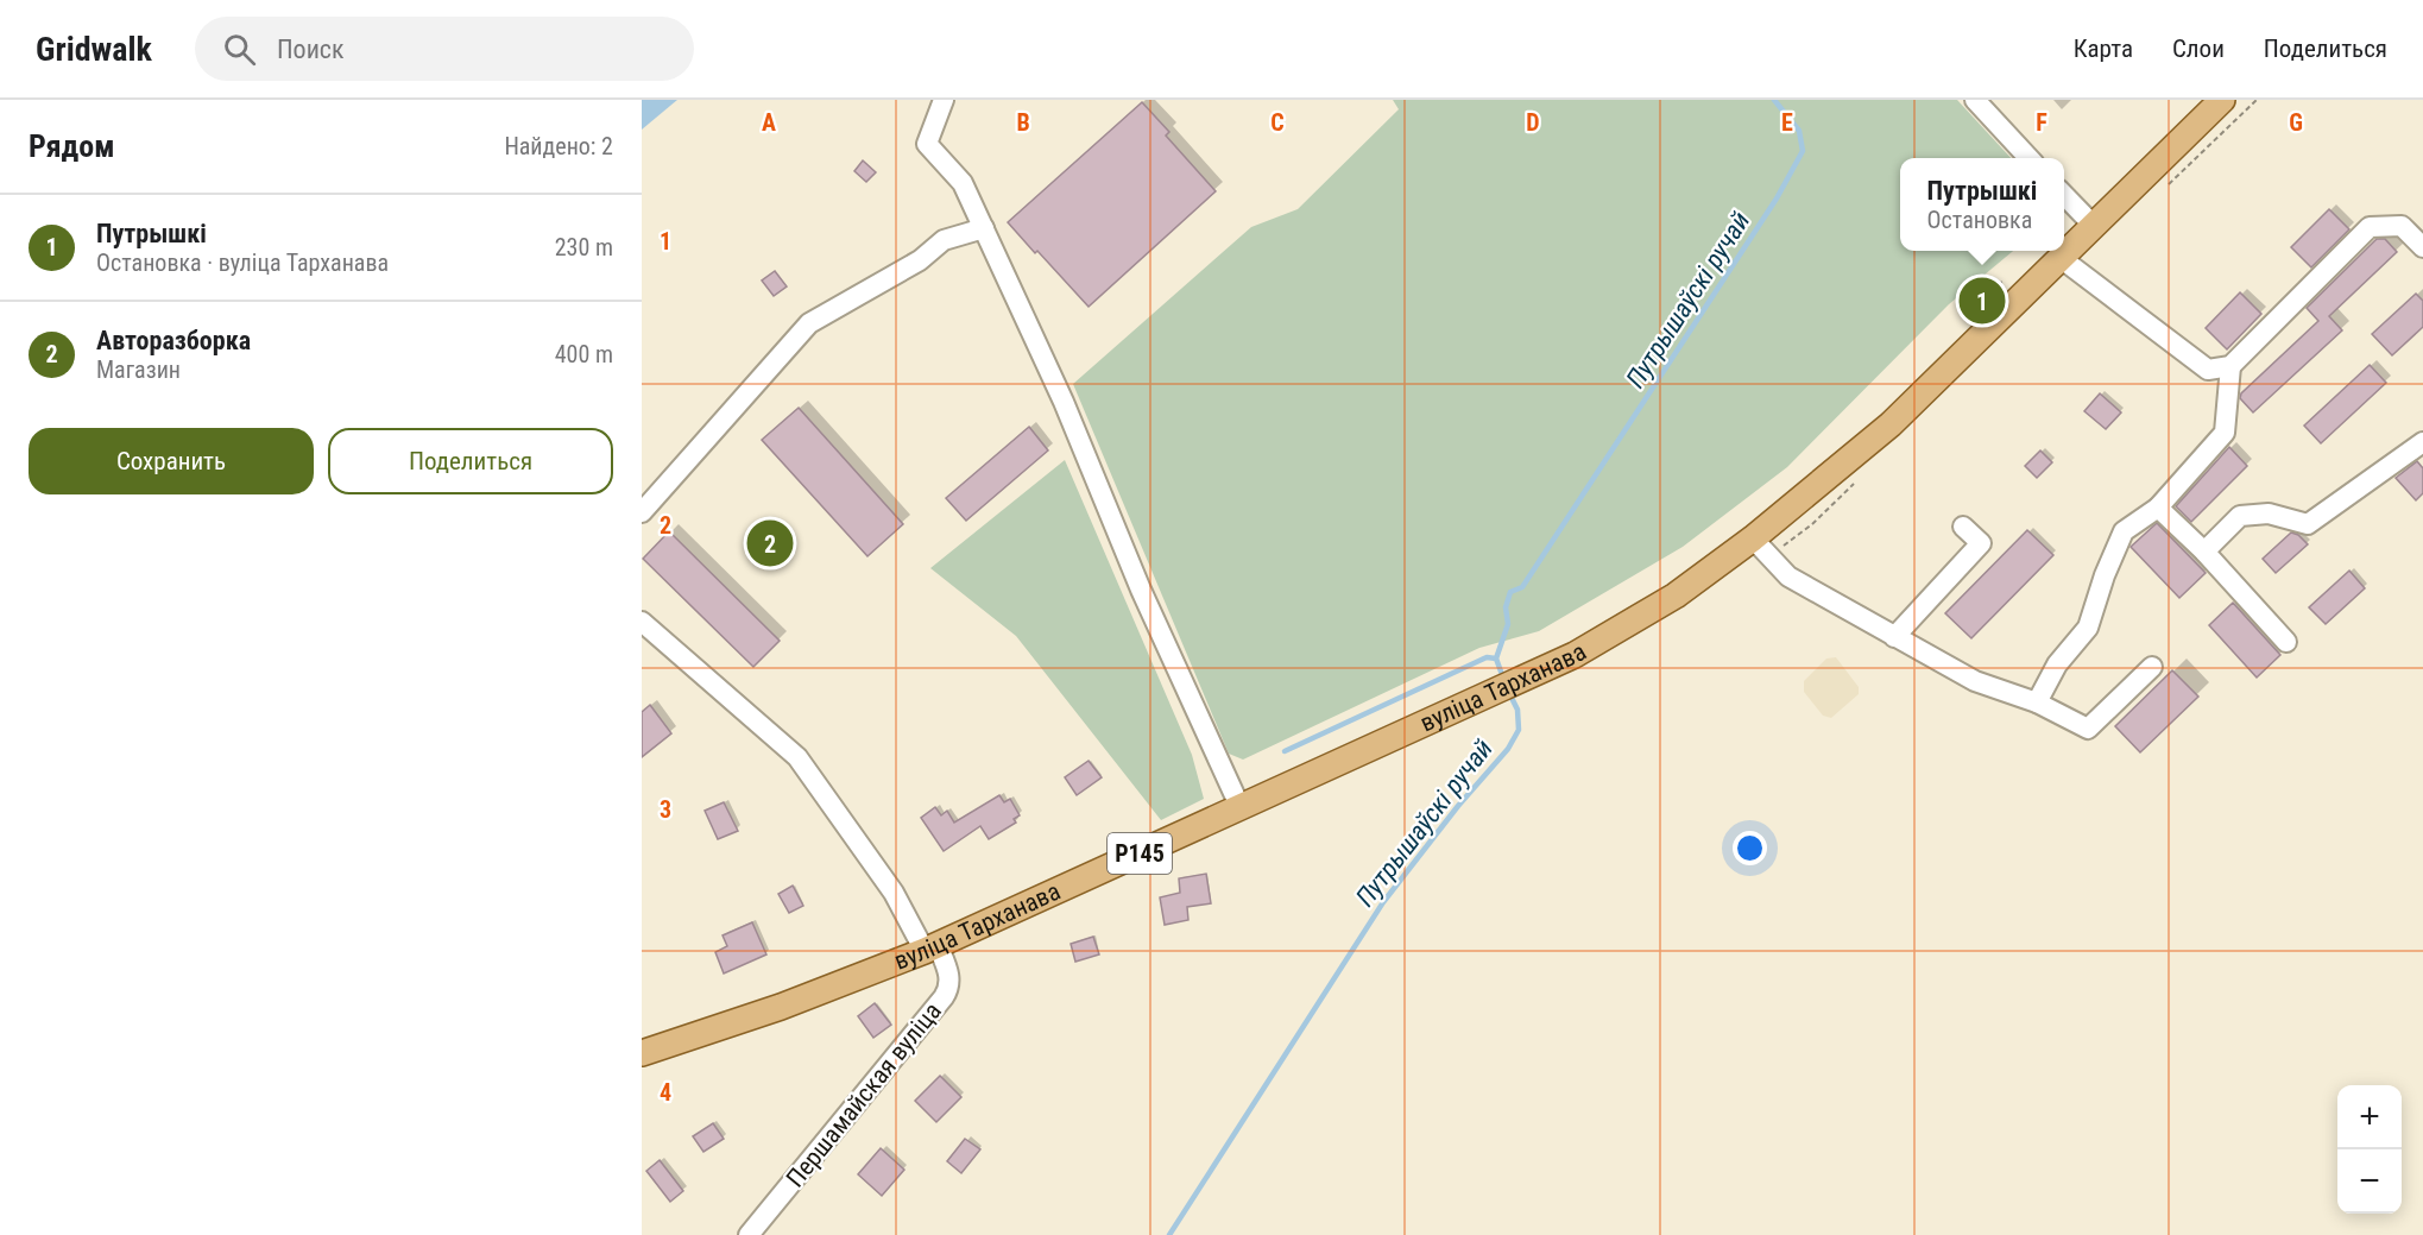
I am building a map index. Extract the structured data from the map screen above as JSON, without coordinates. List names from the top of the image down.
{
  "streets": {
    "main road": ["вуліца Тарханава", "Р145"],
    "street": ["Першамайская вуліца"]
  },
  "crossings": [
    ["вуліца Тарханава", "Першамайская вуліца"]
  ],
  "water": ["Путрышаўскі ручай"],
  "page": {
    "header": "Gridwalk",
    "search": "Поиск",
    "nav": ["Карта", "Слои", "Поделиться"],
    "heading": ["Рядом", "Найдено: 2"],
    "popup": ["Путрышкі", "Остановка"],
    "list": [
      {
        "mark": "1",
        "name": "Путрышкі",
        "note": "Остановка · вуліца Тарханава",
        "value": "230 m"
      },
      {
        "mark": "2",
        "name": "Авторазборка",
        "note": "Магазин",
        "value": "400 m"
      }
    ],
    "pins": ["1", "2"],
    "buttons": ["Сохранить", "Поделиться"],
    "map_buttons": ["+", "−"]
  },
  "grid": {
    "columns": [
      "A",
      "B",
      "C",
      "D",
      "E",
      "F",
      "G"
    ],
    "rows": [
      "1",
      "2",
      "3",
      "4"
    ]
  }
}
